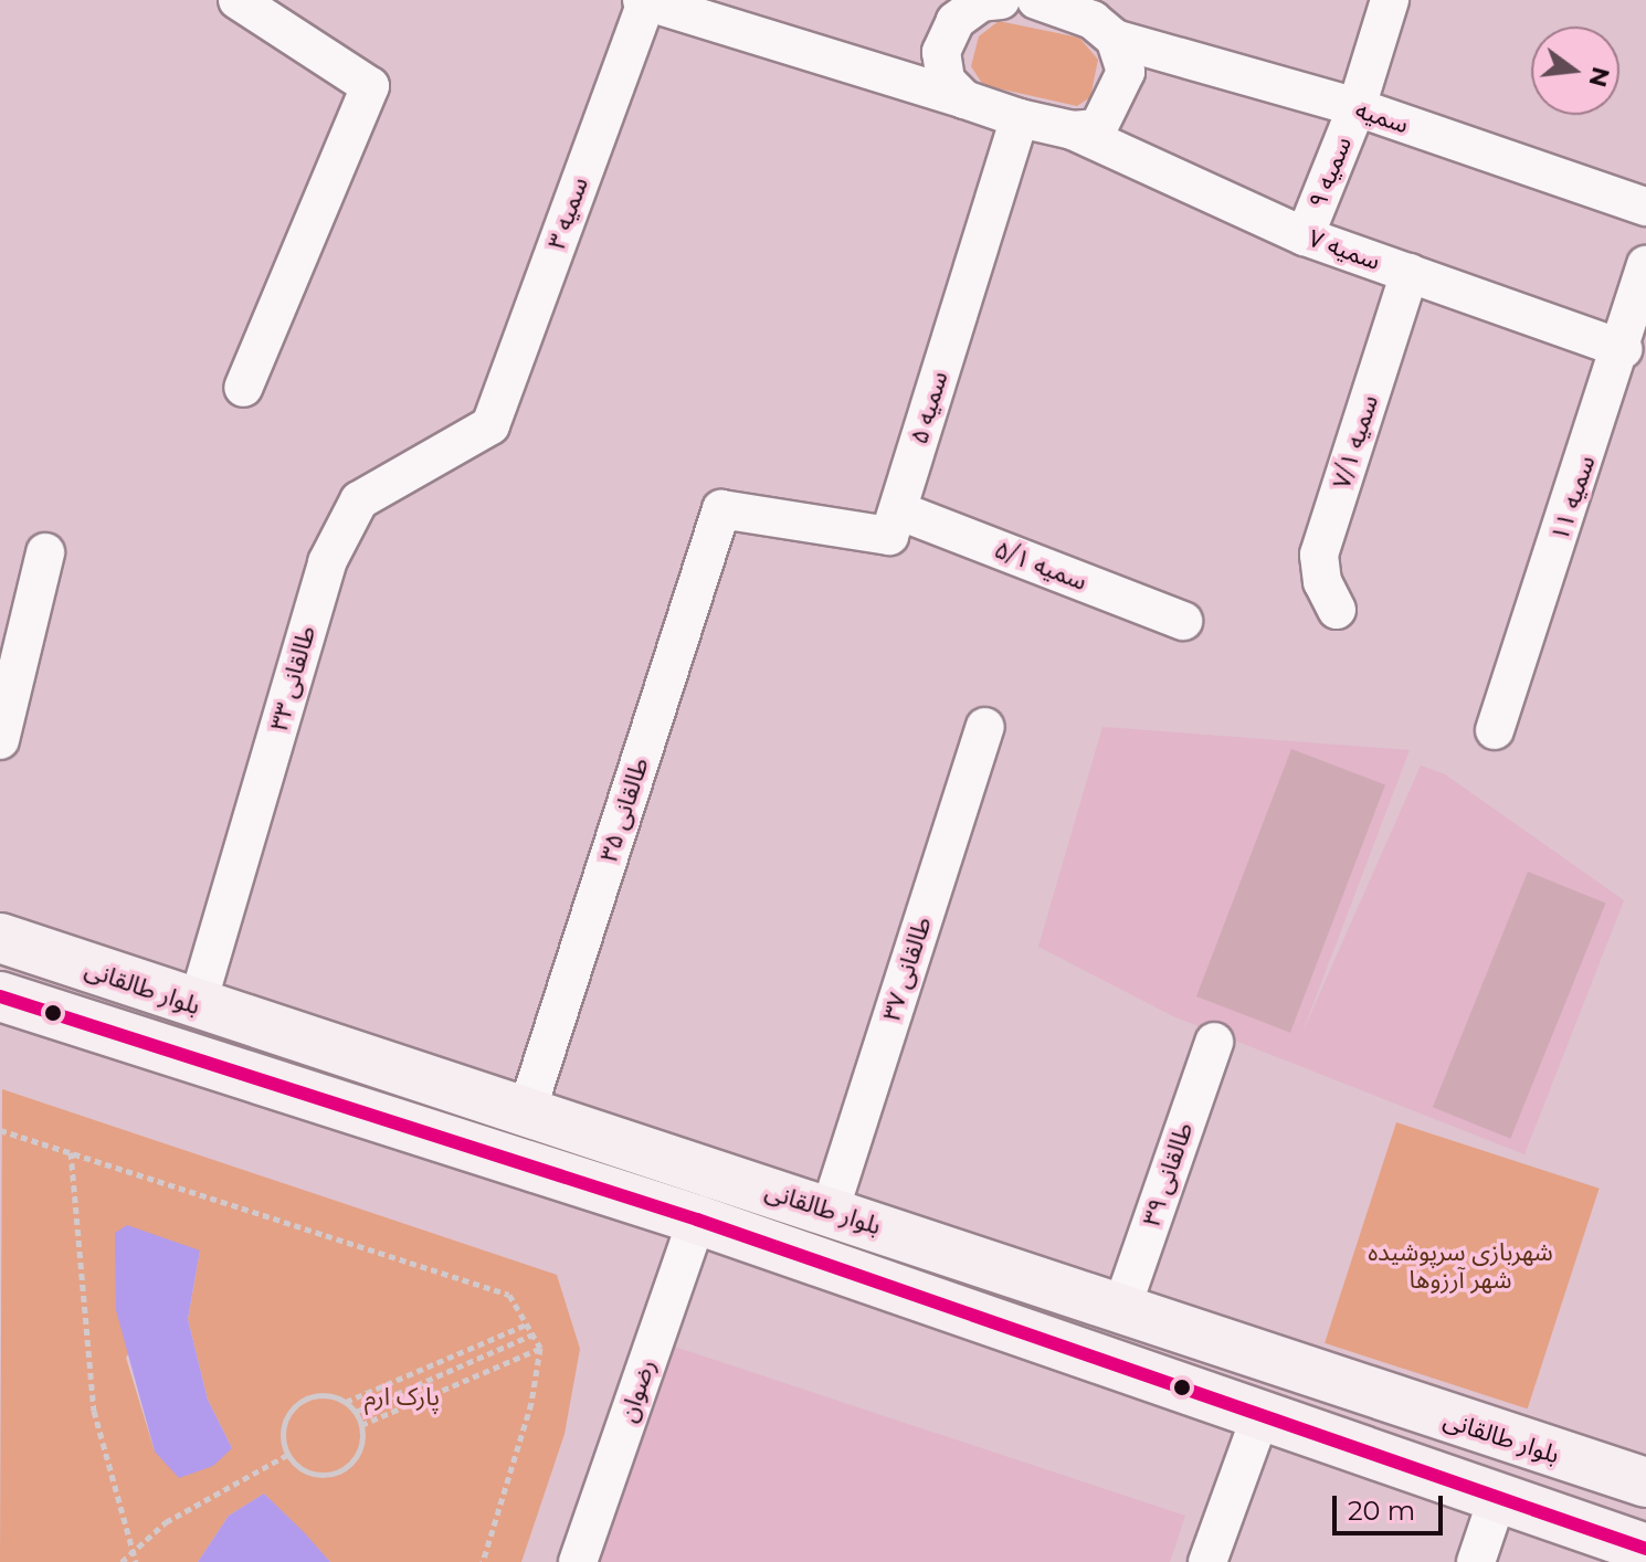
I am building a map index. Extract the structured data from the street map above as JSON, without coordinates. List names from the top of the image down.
{
  "streets": {
    "main road": ["بلوار طالقانی"],
    "street": [
      "سمیه",
      "سمیه ۹",
      "سمیه ۳",
      "سمیه ۷",
      "سمیه ۵",
      "سمیه ۷/۱",
      "سمیه ۱۱",
      "سمیه ۵/۱",
      "طالقانی ۳۳",
      "طالقانی ۳۵",
      "طالقانی ۳۷",
      "طالقانی ۳۹",
      "رضوان"
    ]
  },
  "crossings": [
    ["سمیه", "سمیه ۹"],
    ["سمیه ۹", "سمیه ۷"],
    ["سمیه ۳", "طالقانی ۳۳"],
    ["سمیه ۷", "سمیه ۵"],
    ["سمیه ۷", "سمیه ۷/۱"],
    ["سمیه ۷", "سمیه ۱۱"],
    ["سمیه ۵", "سمیه ۵/۱"],
    ["سمیه ۵", "طالقانی ۳۵"],
    ["سمیه ۵/۱", "طالقانی ۳۵"],
    ["طالقانی ۳۳", "بلوار طالقانی"],
    ["طالقانی ۳۵", "بلوار طالقانی"],
    ["طالقانی ۳۷", "بلوار طالقانی"],
    ["بلوار طالقانی", "طالقانی ۳۹"],
    ["بلوار طالقانی", "رضوان"]
  ],
  "parks": ["شهربازی سرپوشیده شهر آرزوها", "پارک ارم"],
  "scale_bar": "20 m",
  "north": "right"
}
